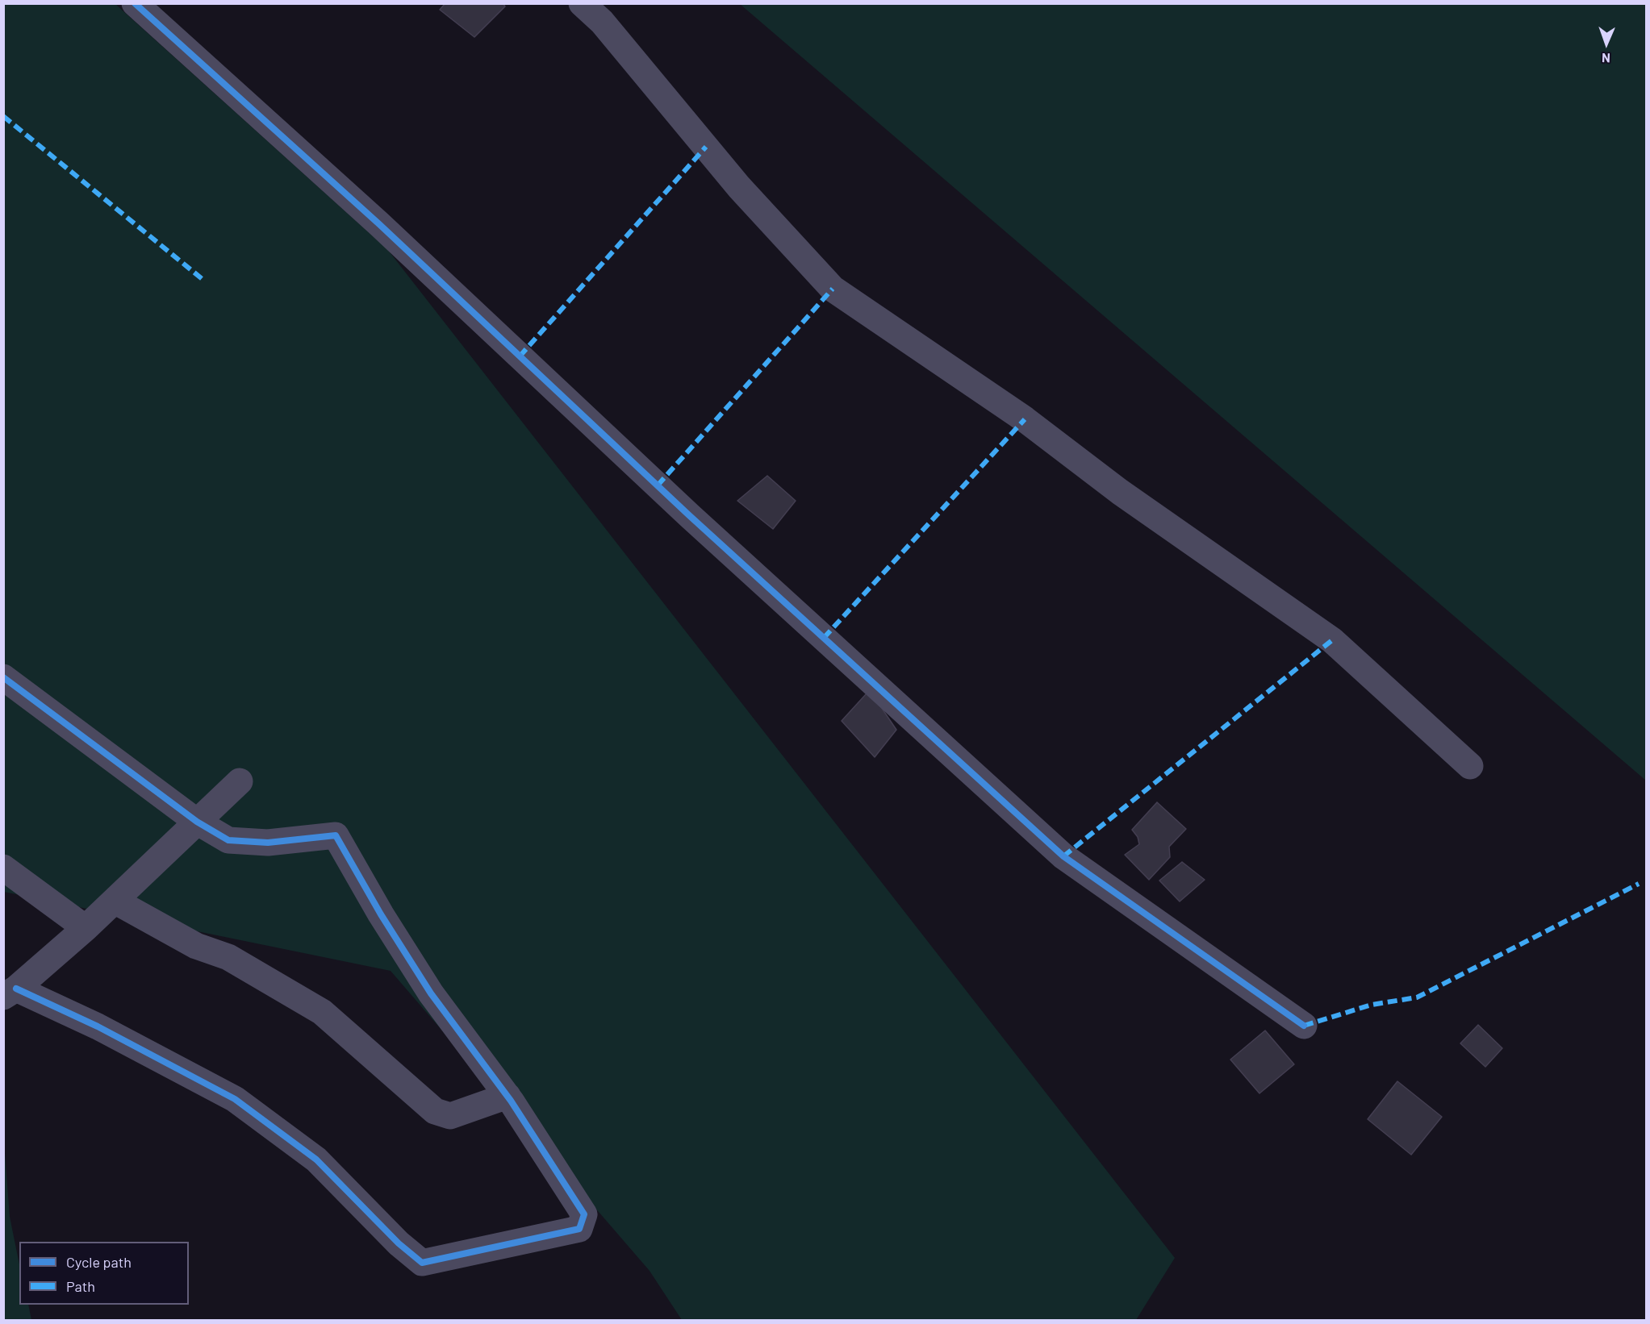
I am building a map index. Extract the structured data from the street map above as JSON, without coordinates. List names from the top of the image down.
{
  "legend": ["Cycle path", "Path"],
  "north": "bottom"
}
